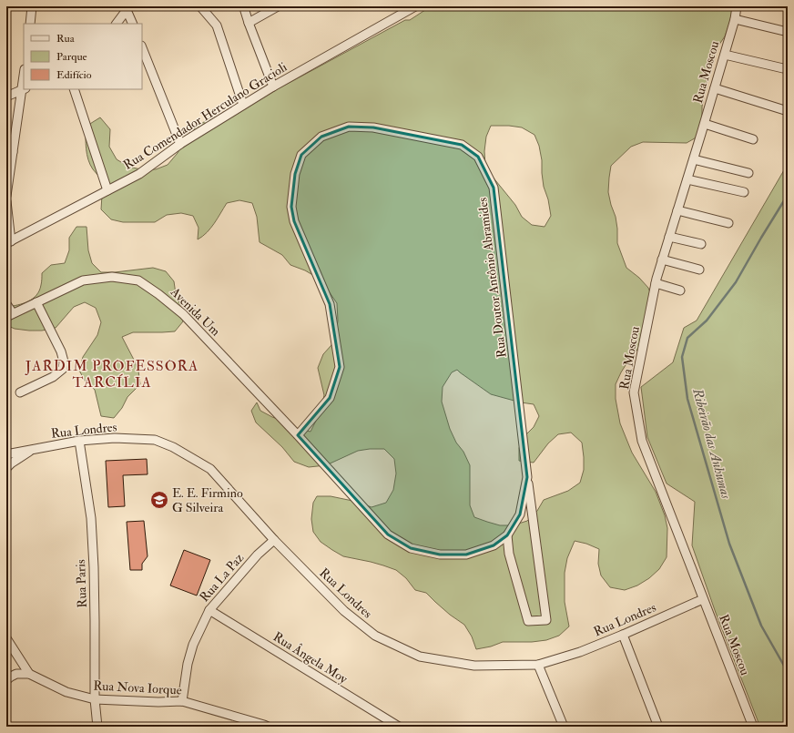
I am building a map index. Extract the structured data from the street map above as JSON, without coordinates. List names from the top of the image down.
{
  "streets": {
    "street": [
      "Rua Moscou",
      "Rua Comendador Herculano Gracioli",
      "Rua Doutor Antônio Abramides",
      "Avenida Um",
      "Rua Londres",
      "Rua La Paz",
      "Rua Paris",
      "Rua Ângela Moy",
      "Rua Nova Iorque"
    ]
  },
  "crossings": [
    ["Rua Moscou", "Rua Londres"],
    ["Rua Doutor Antônio Abramides", "Avenida Um"],
    ["Rua Londres", "Rua La Paz"],
    ["Rua Londres", "Rua Paris"],
    ["Rua La Paz", "Rua Ângela Moy"],
    ["Rua La Paz", "Rua Nova Iorque"],
    ["Rua Paris", "Rua Nova Iorque"]
  ],
  "districts": ["JARDIM PROFESSORA TARCÍLIA"],
  "water": ["Ribeirão das Anhumas"],
  "places": {
    "school or university": ["E. E. Firmino G Silveira"]
  },
  "legend": ["Rua", "Parque", "Edifício"]
}
